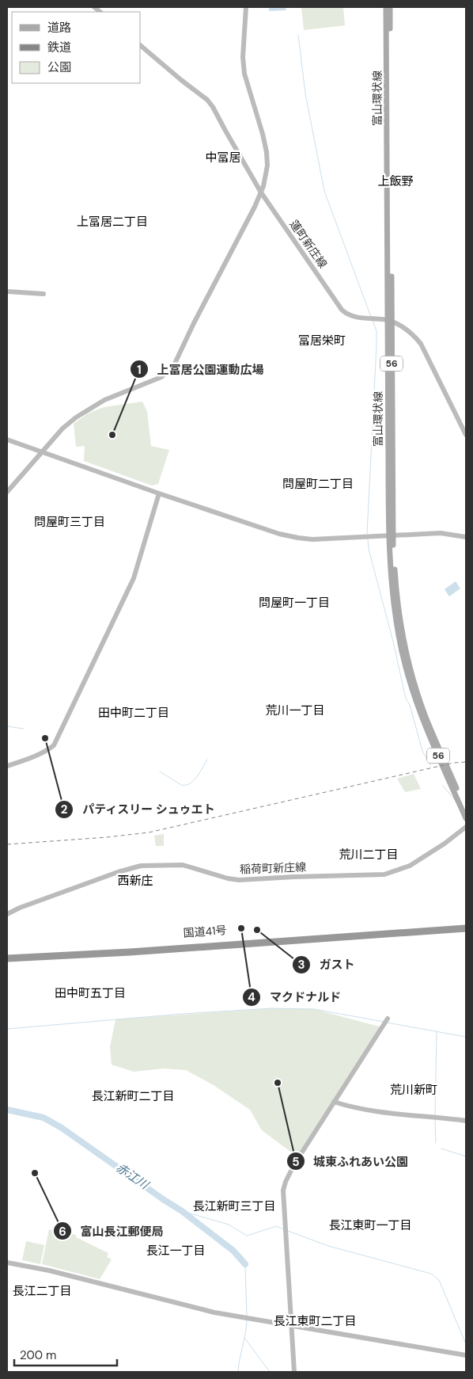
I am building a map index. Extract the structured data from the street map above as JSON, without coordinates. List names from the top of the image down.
{
  "streets": {
    "highway": ["国道41号"],
    "main road": ["富山環状線", "56"],
    "street": ["蓮町新庄線", "稲荷町新庄線"]
  },
  "crossings": [
    ["富山環状線", "蓮町新庄線"]
  ],
  "districts": [
    "中冨居",
    "上飯野",
    "上冨居二丁目",
    "冨居栄町",
    "問屋町二丁目",
    "問屋町三丁目",
    "問屋町一丁目",
    "荒川一丁目",
    "田中町二丁目",
    "荒川二丁目",
    "西新庄",
    "田中町五丁目",
    "荒川新町",
    "長江新町二丁目",
    "長江新町三丁目",
    "長江東町一丁目",
    "長江一丁目",
    "長江二丁目",
    "長江東町二丁目"
  ],
  "water": ["赤江川"],
  "places": [
    "上冨居公園運動広場",
    "パティスリー シュゥエト",
    "マクドナルド",
    "ガスト",
    "城東ふれあい公園",
    "富山長江郵便局"
  ],
  "legend": ["道路", "鉄道", "公園"],
  "scale_bar": "200 m"
}
